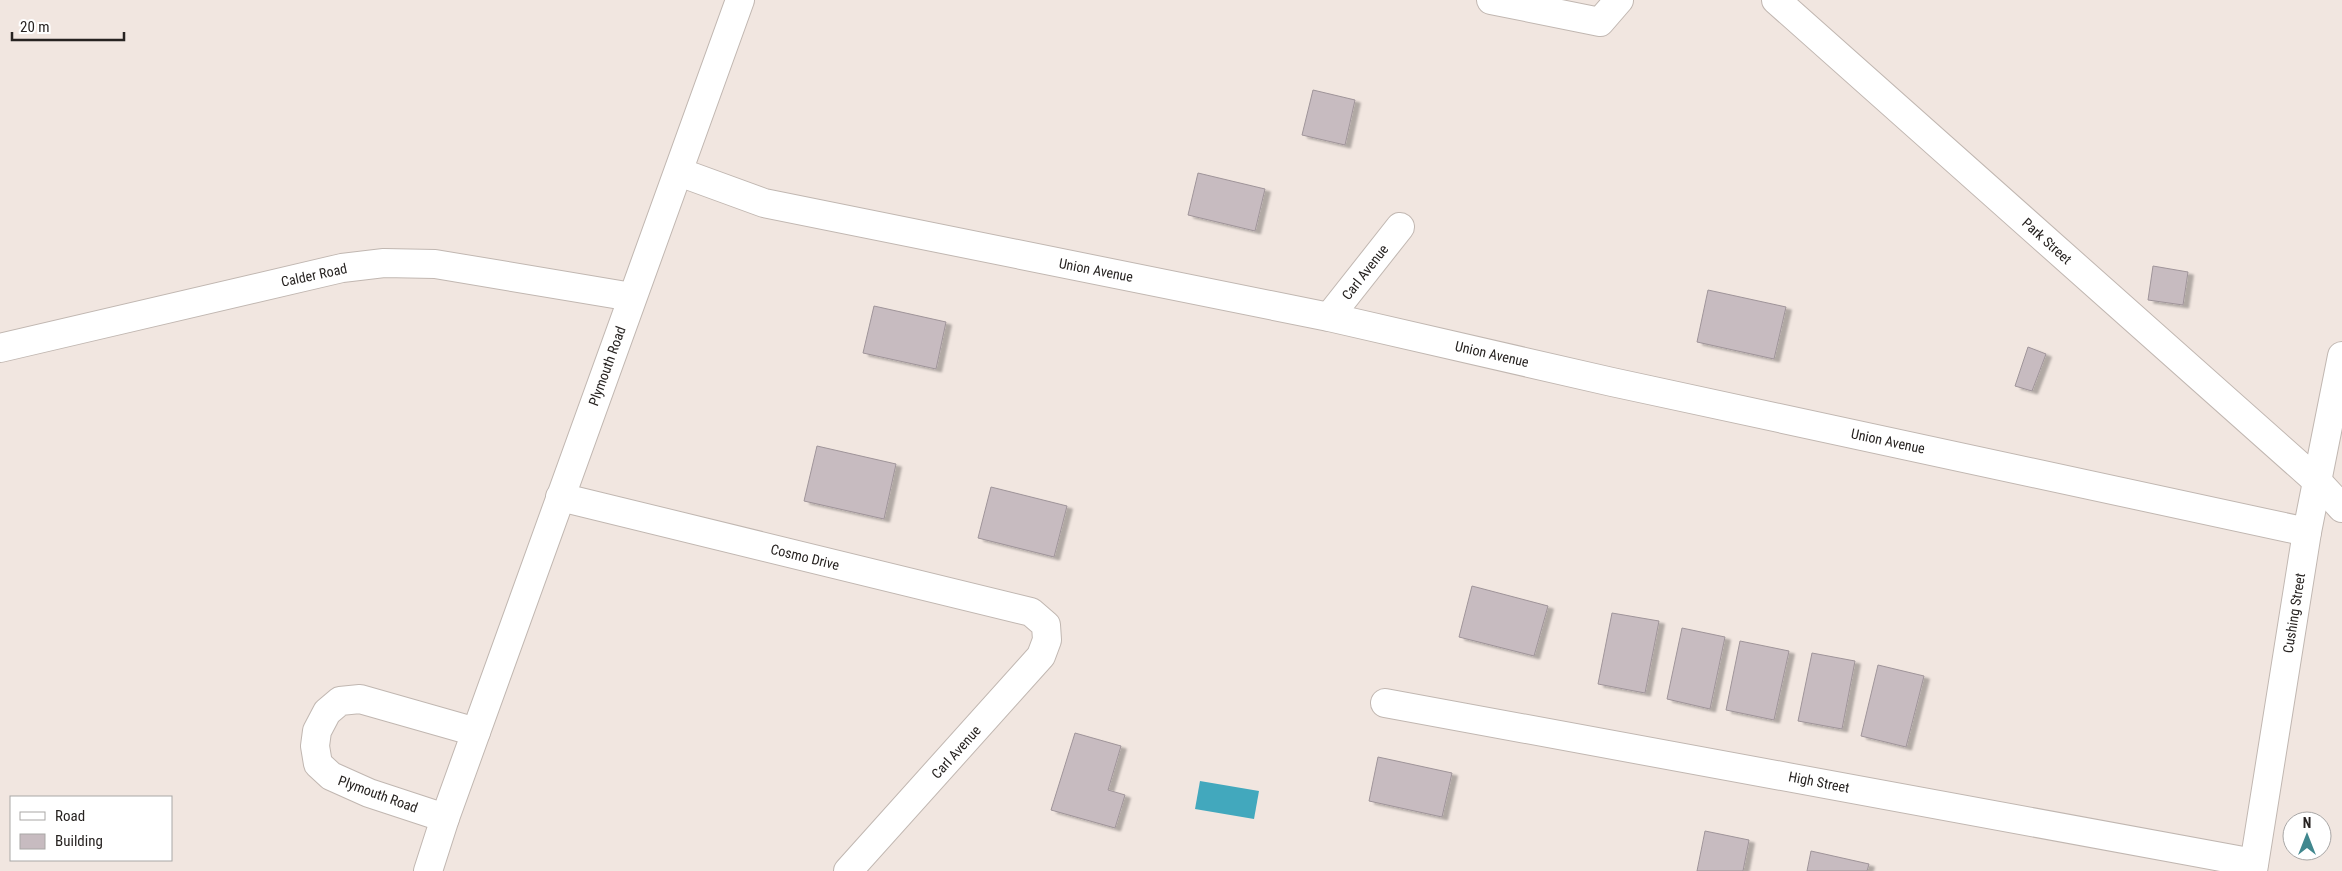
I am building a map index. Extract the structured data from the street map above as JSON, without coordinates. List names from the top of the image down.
{
  "streets": {
    "street": [
      "Park Street",
      "Union Avenue",
      "Carl Avenue",
      "Calder Road",
      "Plymouth Road",
      "Cosmo Drive",
      "Cushing Street",
      "High Street"
    ]
  },
  "crossings": [
    ["Park Street", "Cushing Street"],
    ["Union Avenue", "Carl Avenue"],
    ["Union Avenue", "Plymouth Road"],
    ["Union Avenue", "Cushing Street"],
    ["Carl Avenue", "Cosmo Drive"],
    ["Calder Road", "Plymouth Road"],
    ["Plymouth Road", "Cosmo Drive"],
    ["Cushing Street", "High Street"]
  ],
  "legend": ["Road", "Building"],
  "scale_bar": "20 m",
  "north": "top"
}
